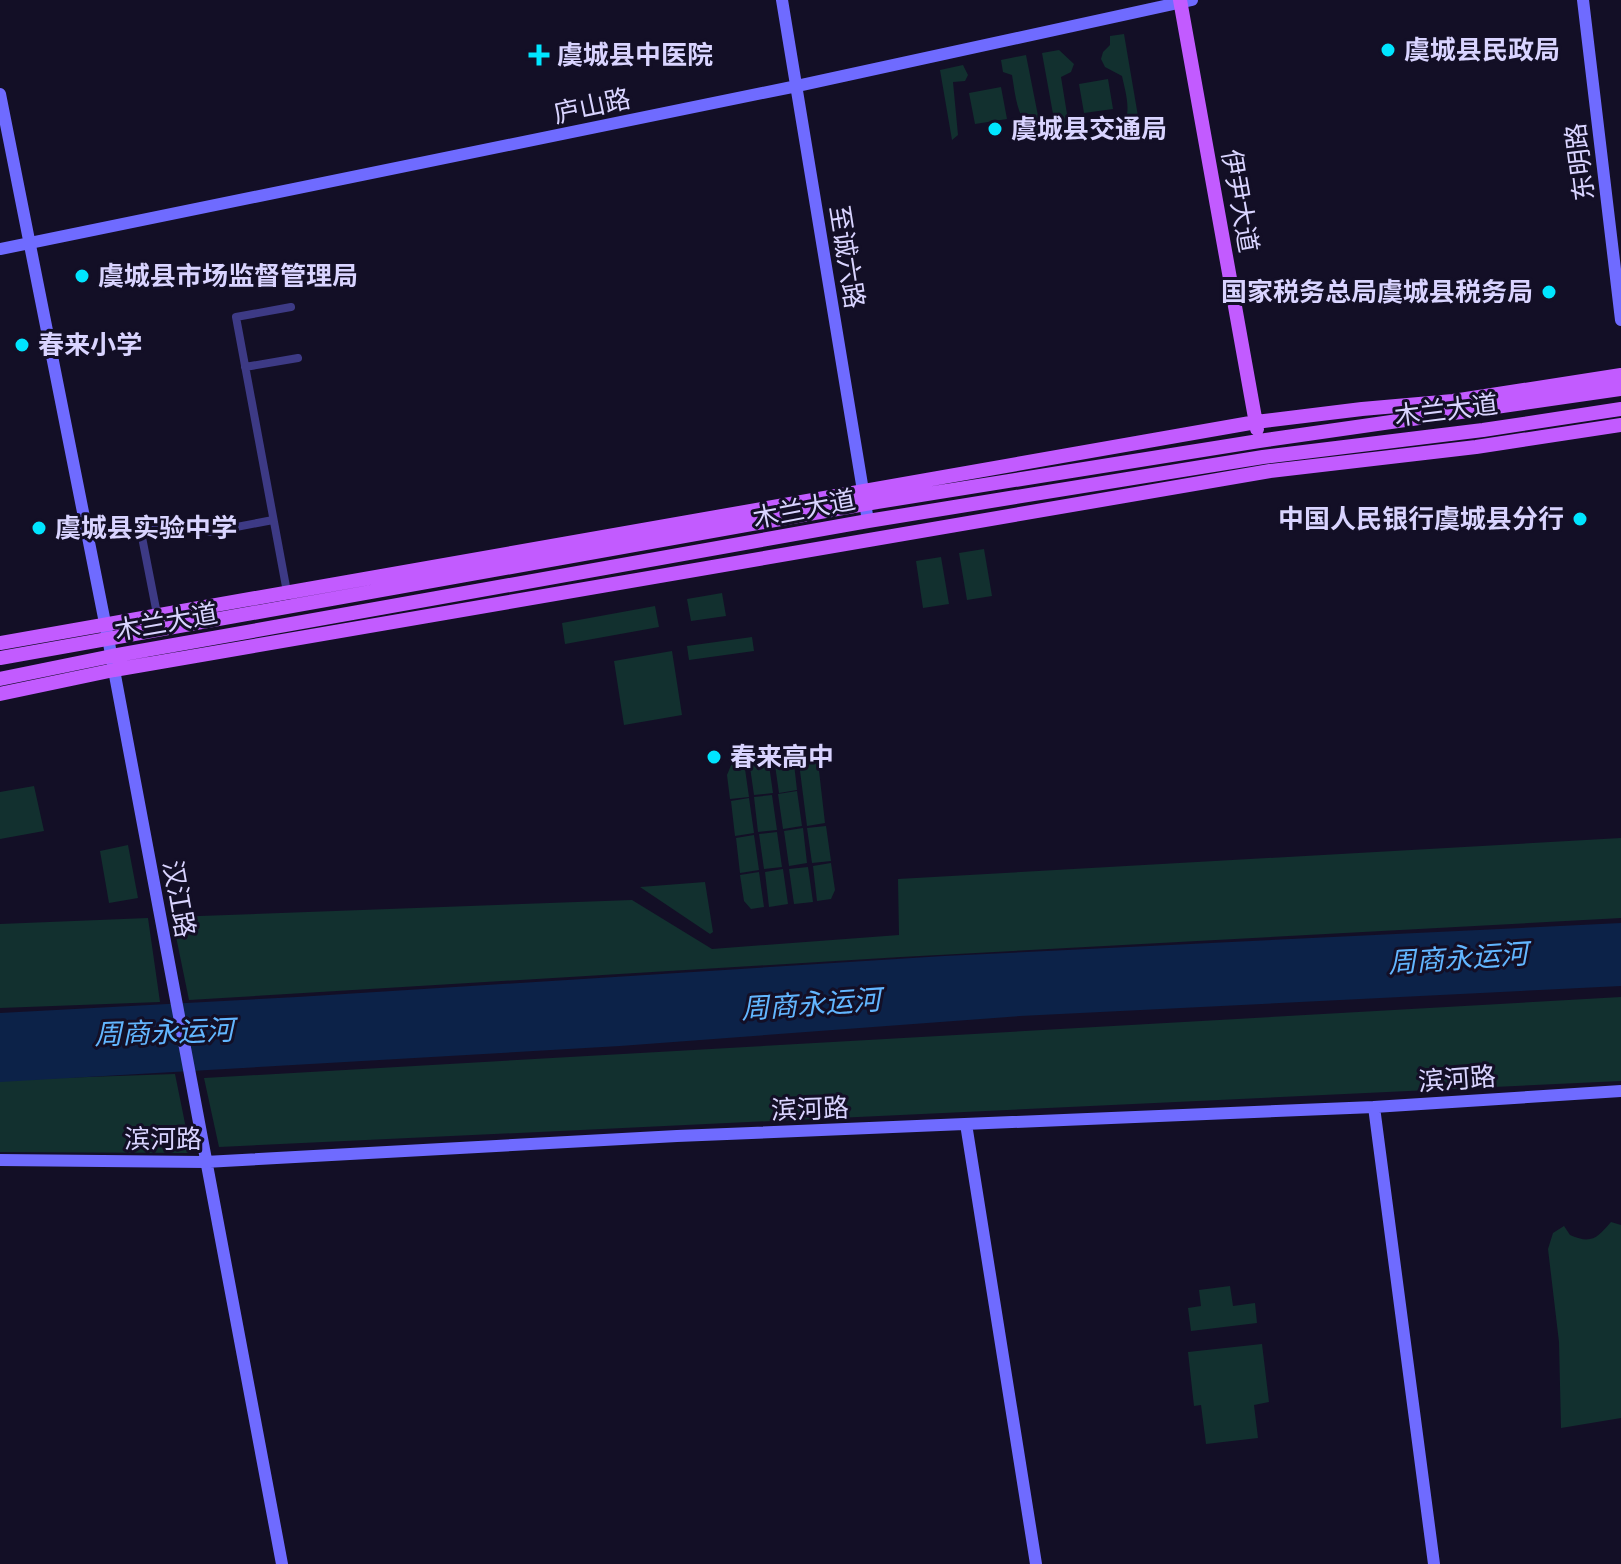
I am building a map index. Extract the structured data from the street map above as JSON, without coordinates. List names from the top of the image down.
{
  "streets": {
    "main road": ["伊尹大道", "木兰大道"],
    "street": [
      "庐山路",
      "东明路",
      "至诚六路",
      "汉江路",
      "滨河路"
    ]
  },
  "crossings": [
    ["庐山路", "伊尹大道"],
    ["庐山路", "至诚六路"],
    ["庐山路", "汉江路"],
    ["伊尹大道", "木兰大道"],
    ["至诚六路", "木兰大道"],
    ["木兰大道", "汉江路"],
    ["汉江路", "滨河路"]
  ],
  "water": ["周商永运河"],
  "places": {
    "other": [
      "虞城县民政局",
      "虞城县交通局",
      "虞城县市场监督管理局",
      "国家税务总局虞城县税务局",
      "春来小学",
      "中国人民银行虞城县分行",
      "虞城县实验中学",
      "春来高中"
    ],
    "health": ["虞城县中医院"]
  }
}
